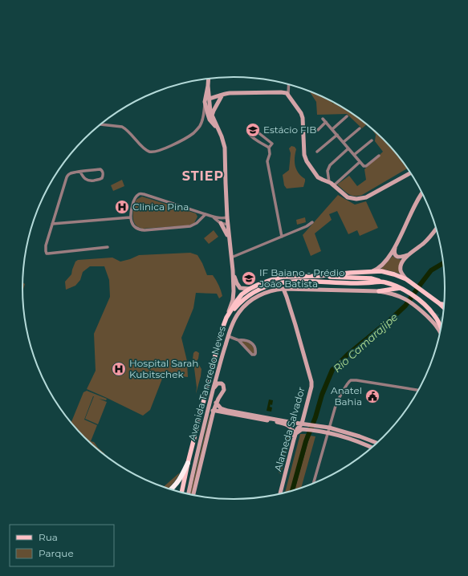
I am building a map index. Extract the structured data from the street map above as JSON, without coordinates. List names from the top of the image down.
{
  "streets": {
    "main road": ["Avenida Tancredo Neves"],
    "street": ["Alameda Salvador"]
  },
  "crossings": [
    ["Avenida Tancredo Neves", "Alameda Salvador"]
  ],
  "districts": ["STIEP"],
  "water": ["Rio Camarajipe"],
  "places": {
    "school or university": ["Estácio FIB", "IF Baiano - Prédio João Batista"],
    "hospital": ["Clinica Pina", "Hospital Sarah Kubitschek"],
    "public building": ["Anatel Bahia"]
  },
  "legend": ["Rua", "Parque"]
}
